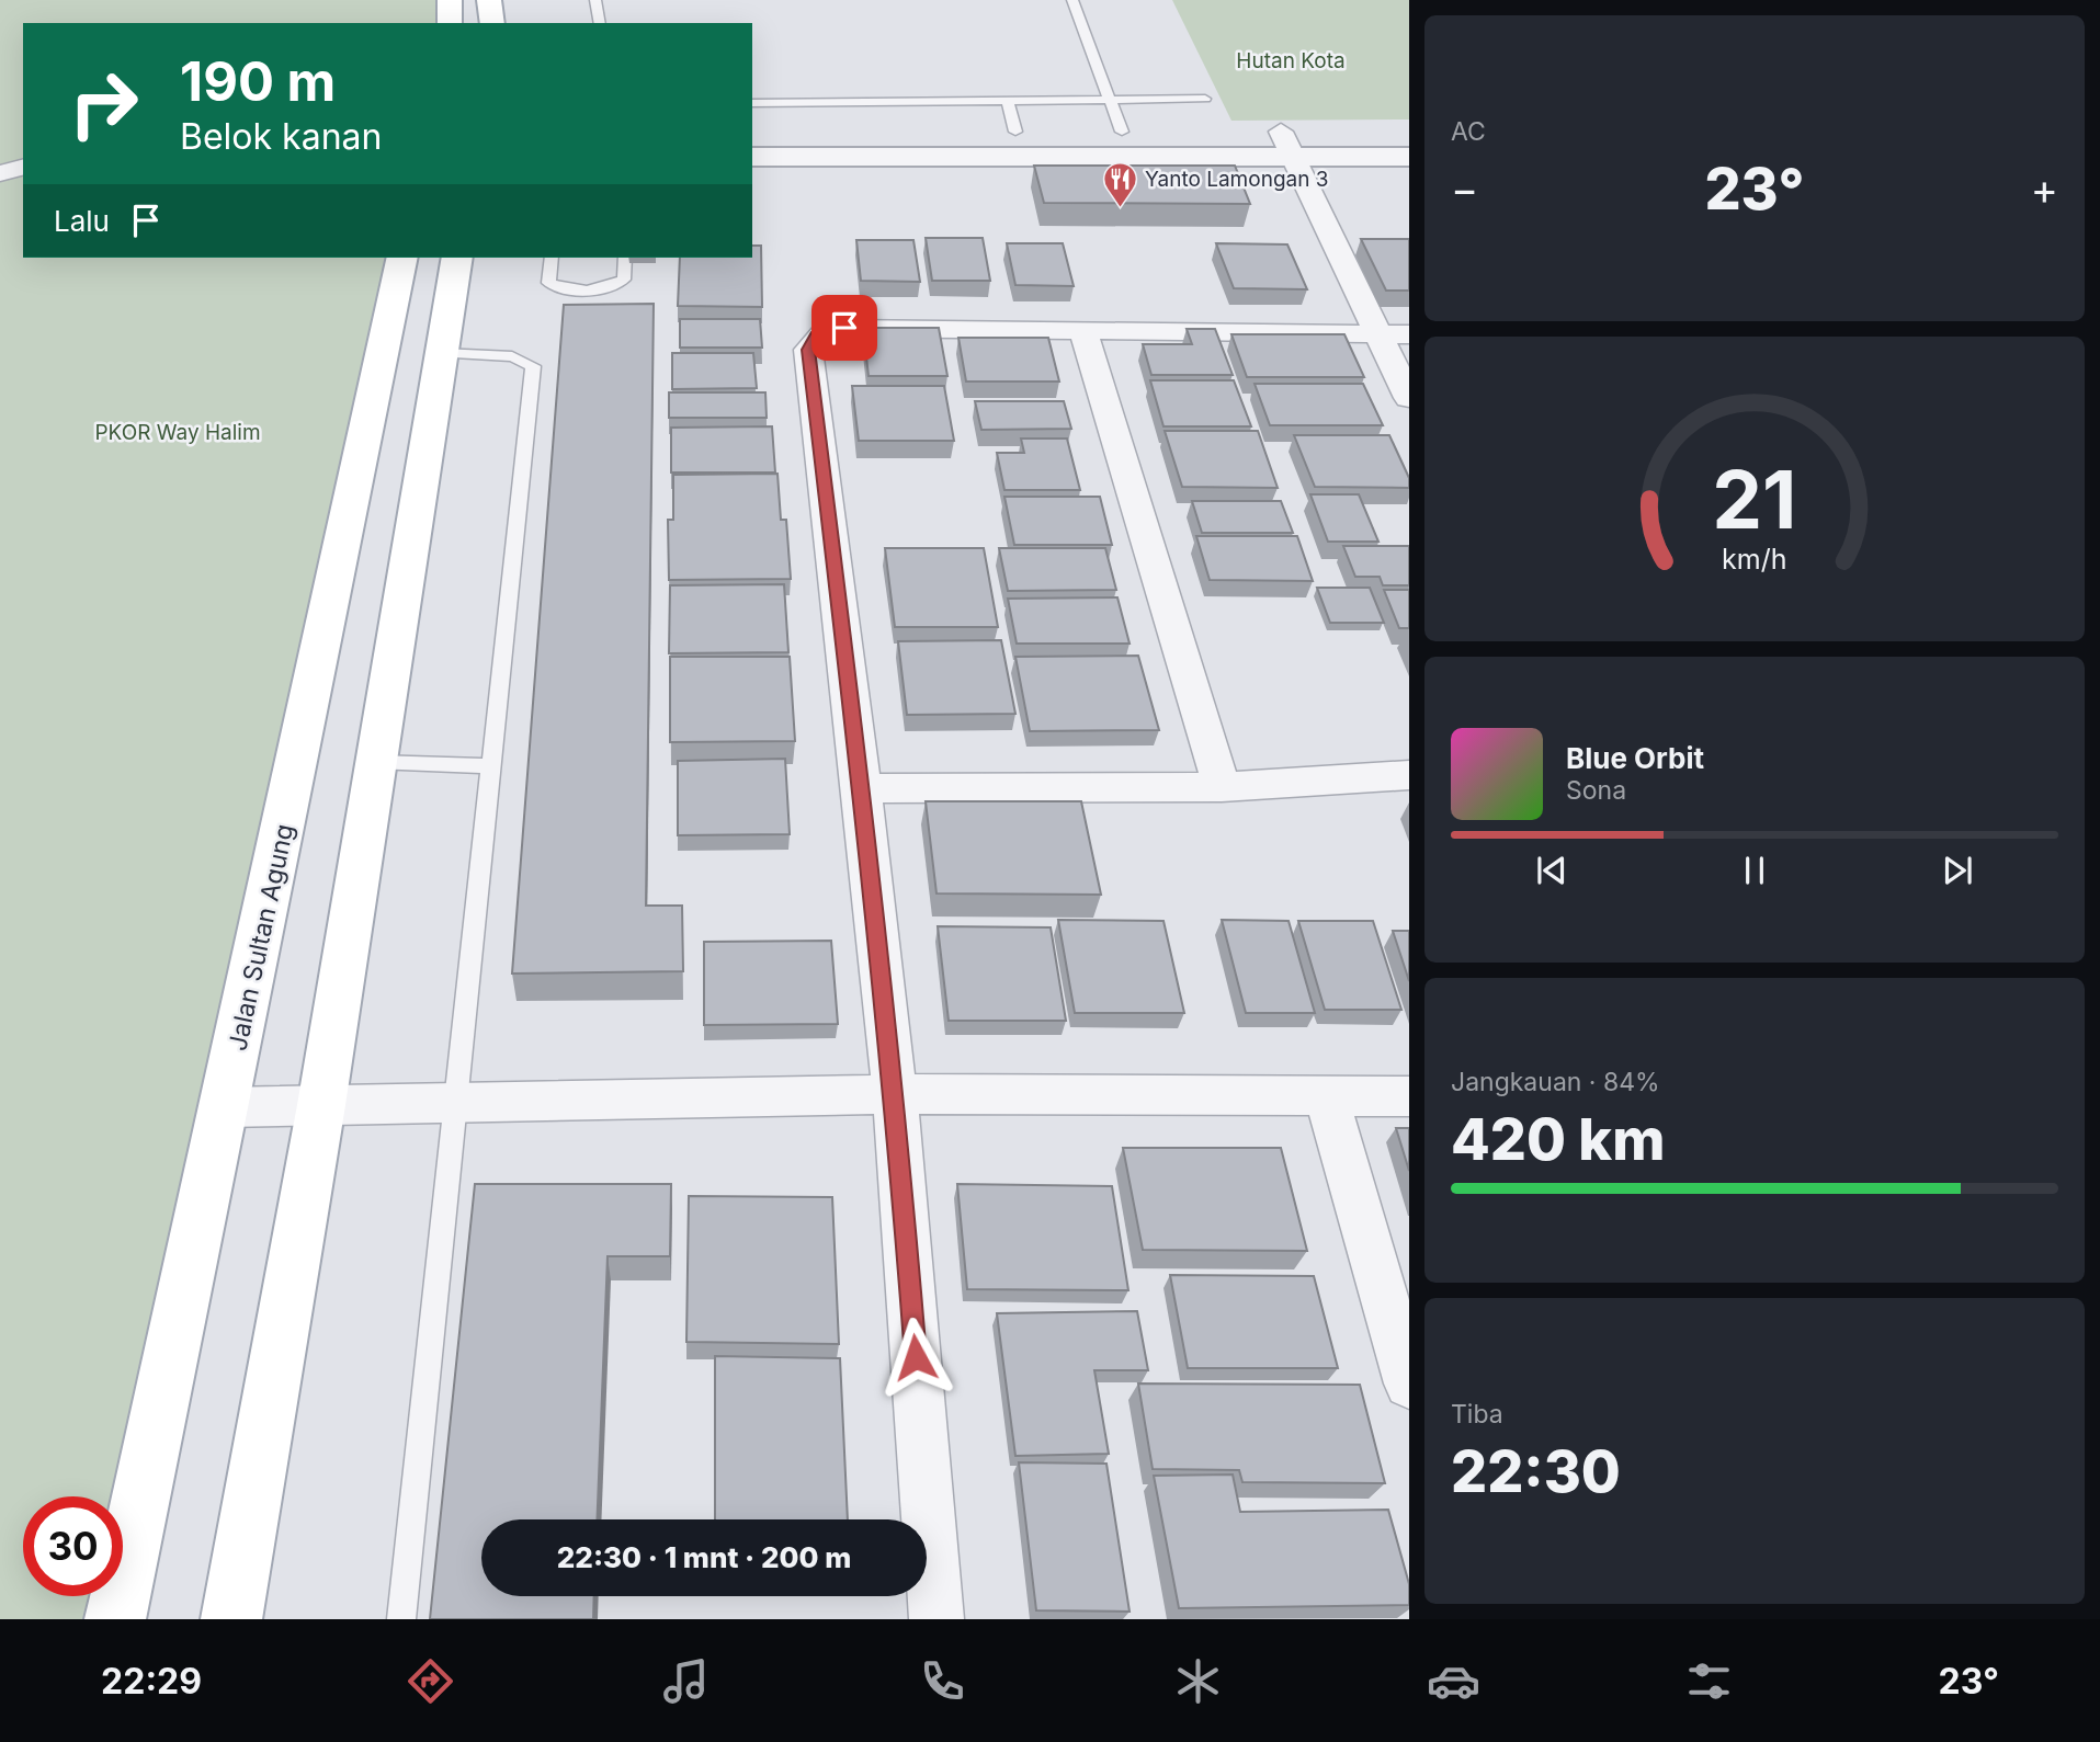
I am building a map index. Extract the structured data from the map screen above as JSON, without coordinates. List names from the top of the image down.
{
  "streets": {
    "main road": ["Jalan Sultan Agung"]
  },
  "parks": ["Hutan Kota", "PKOR Way Halim"],
  "places": {
    "restaurant": ["Yanto Lamongan 3"]
  },
  "page": {
    "tile": [
      "AC",
      ["Jangkauan · 84%", "420 km"],
      ["Tiba", "22:30"]
    ],
    "turn": ["190 m", "Belok kanan"],
    "heat": ["−", "23°", "+"],
    "then": "Lalu",
    "song": ["Blue Orbit", "Sona"],
    "limit": "30",
    "trip": "22:30 · 1 mnt · 200 m",
    "tabs": ["22:29", "23°"],
    "gauge": ["21", "km/h"]
  }
}
